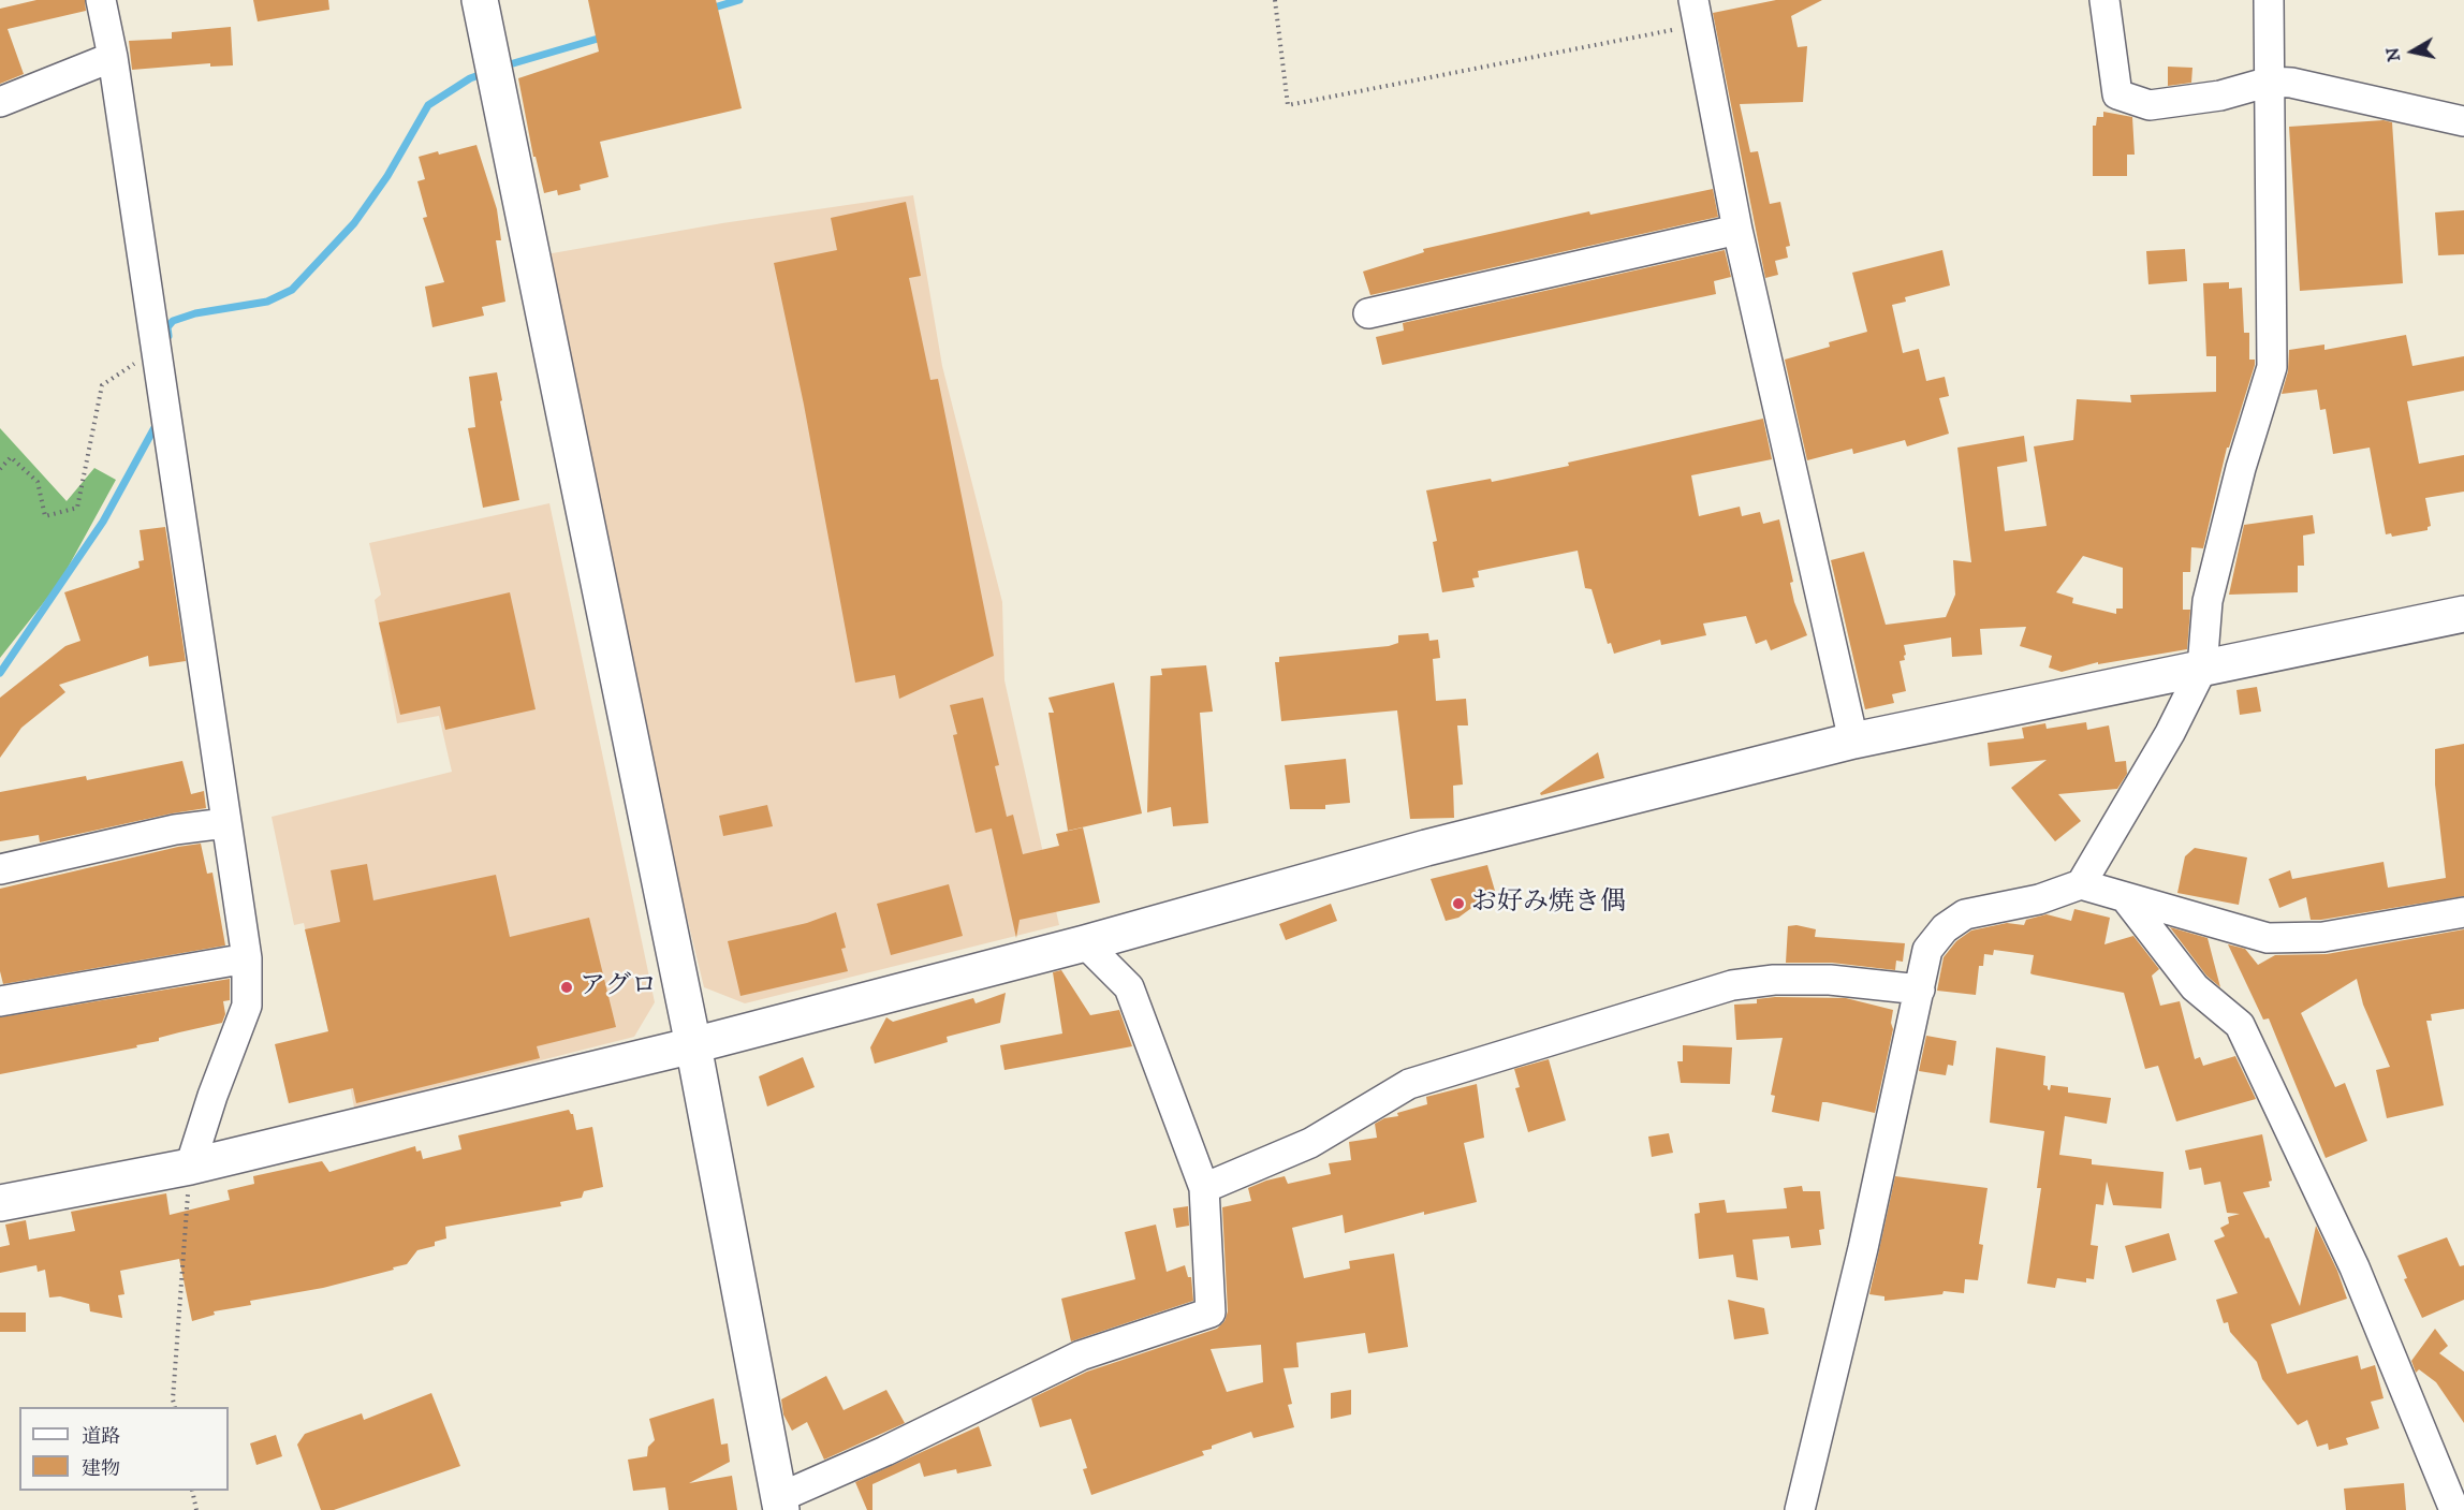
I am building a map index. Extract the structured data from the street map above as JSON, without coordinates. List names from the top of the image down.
{
  "places": ["お好み焼き偶", "アグロ"],
  "legend": ["道路", "建物"],
  "north": "left"
}
